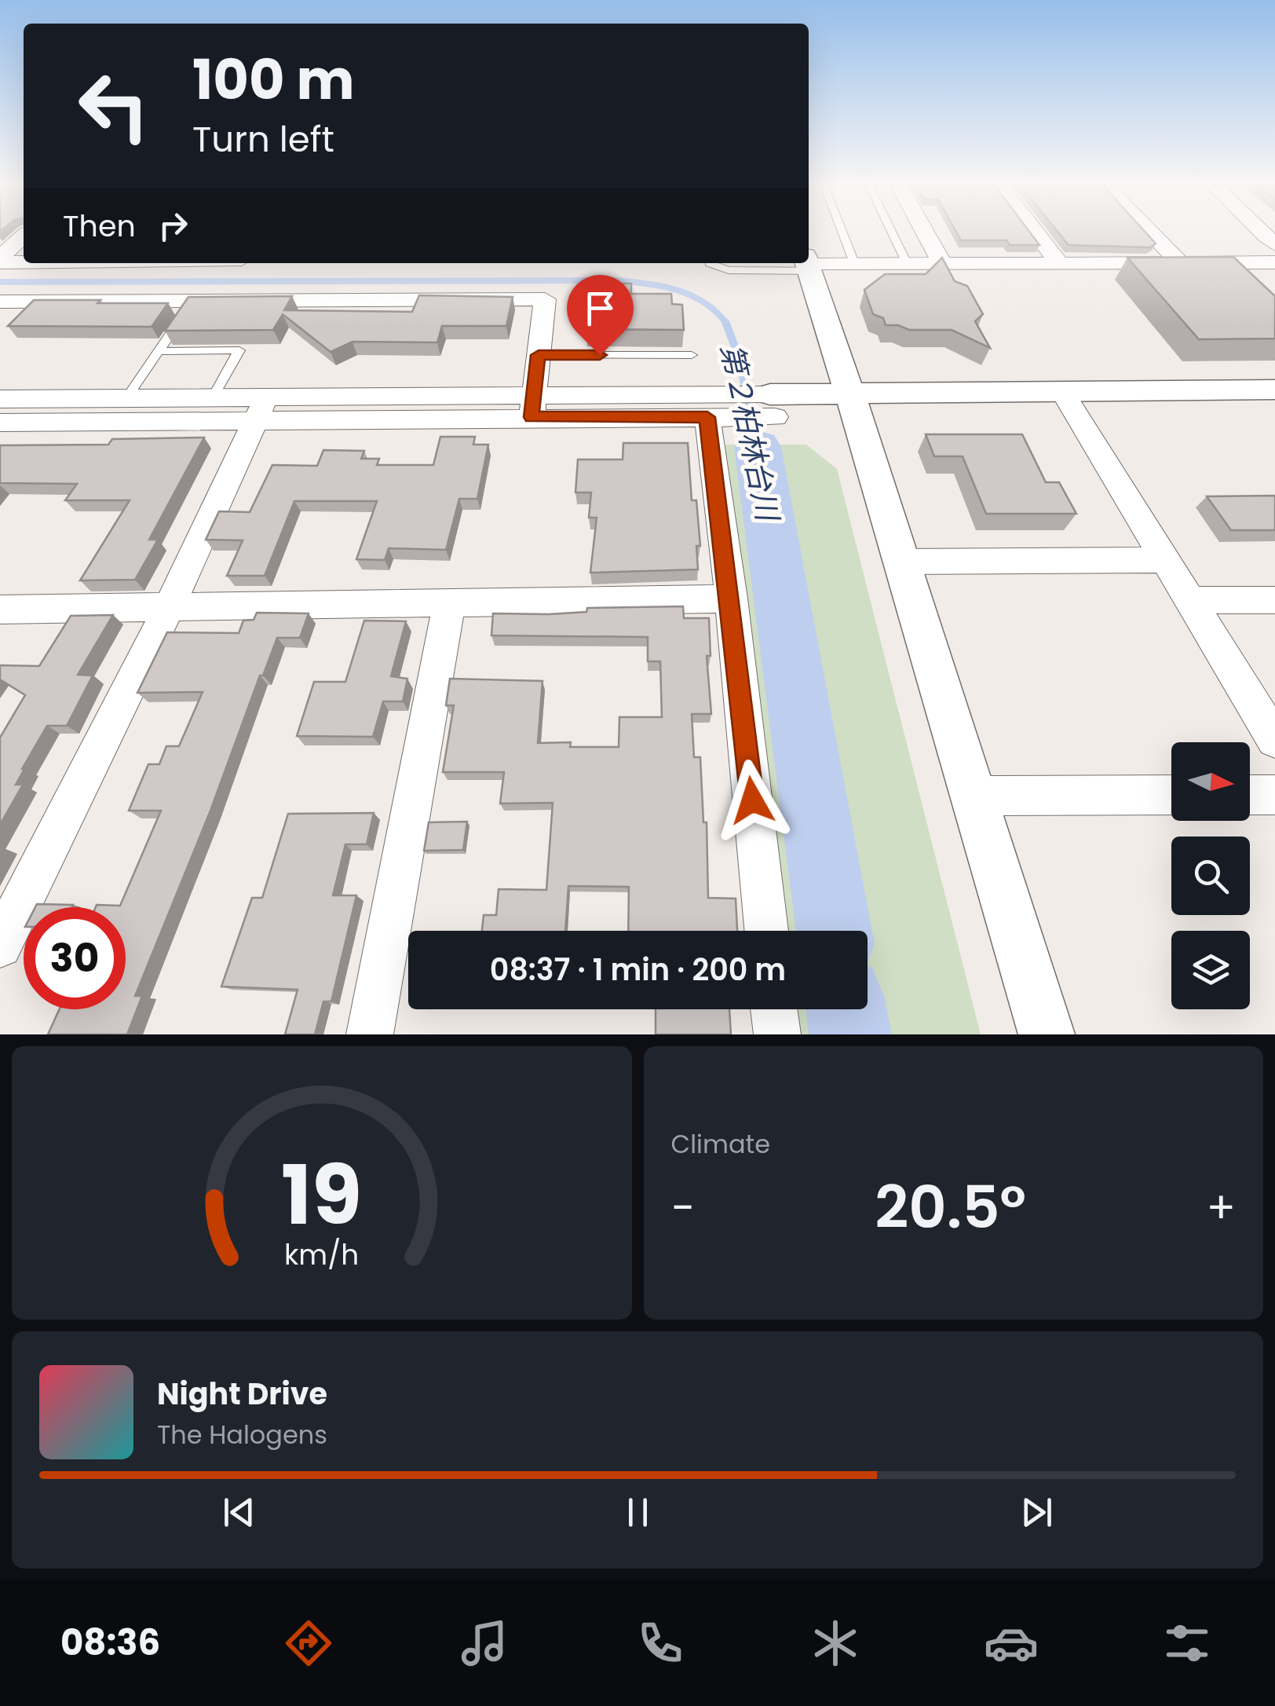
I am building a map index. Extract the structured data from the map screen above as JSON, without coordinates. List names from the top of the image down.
{
  "water": ["第２柏林台川"],
  "north": "right",
  "page": {
    "turn": ["100 m", "Turn left"],
    "then": "Then",
    "limit": "30",
    "trip": "08:37 · 1 min · 200 m",
    "tile": "Climate",
    "heat": ["−", "20.5°", "+"],
    "song": ["Night Drive", "The Halogens"],
    "tabs": "08:36",
    "gauge": ["19", "km/h"]
  }
}
